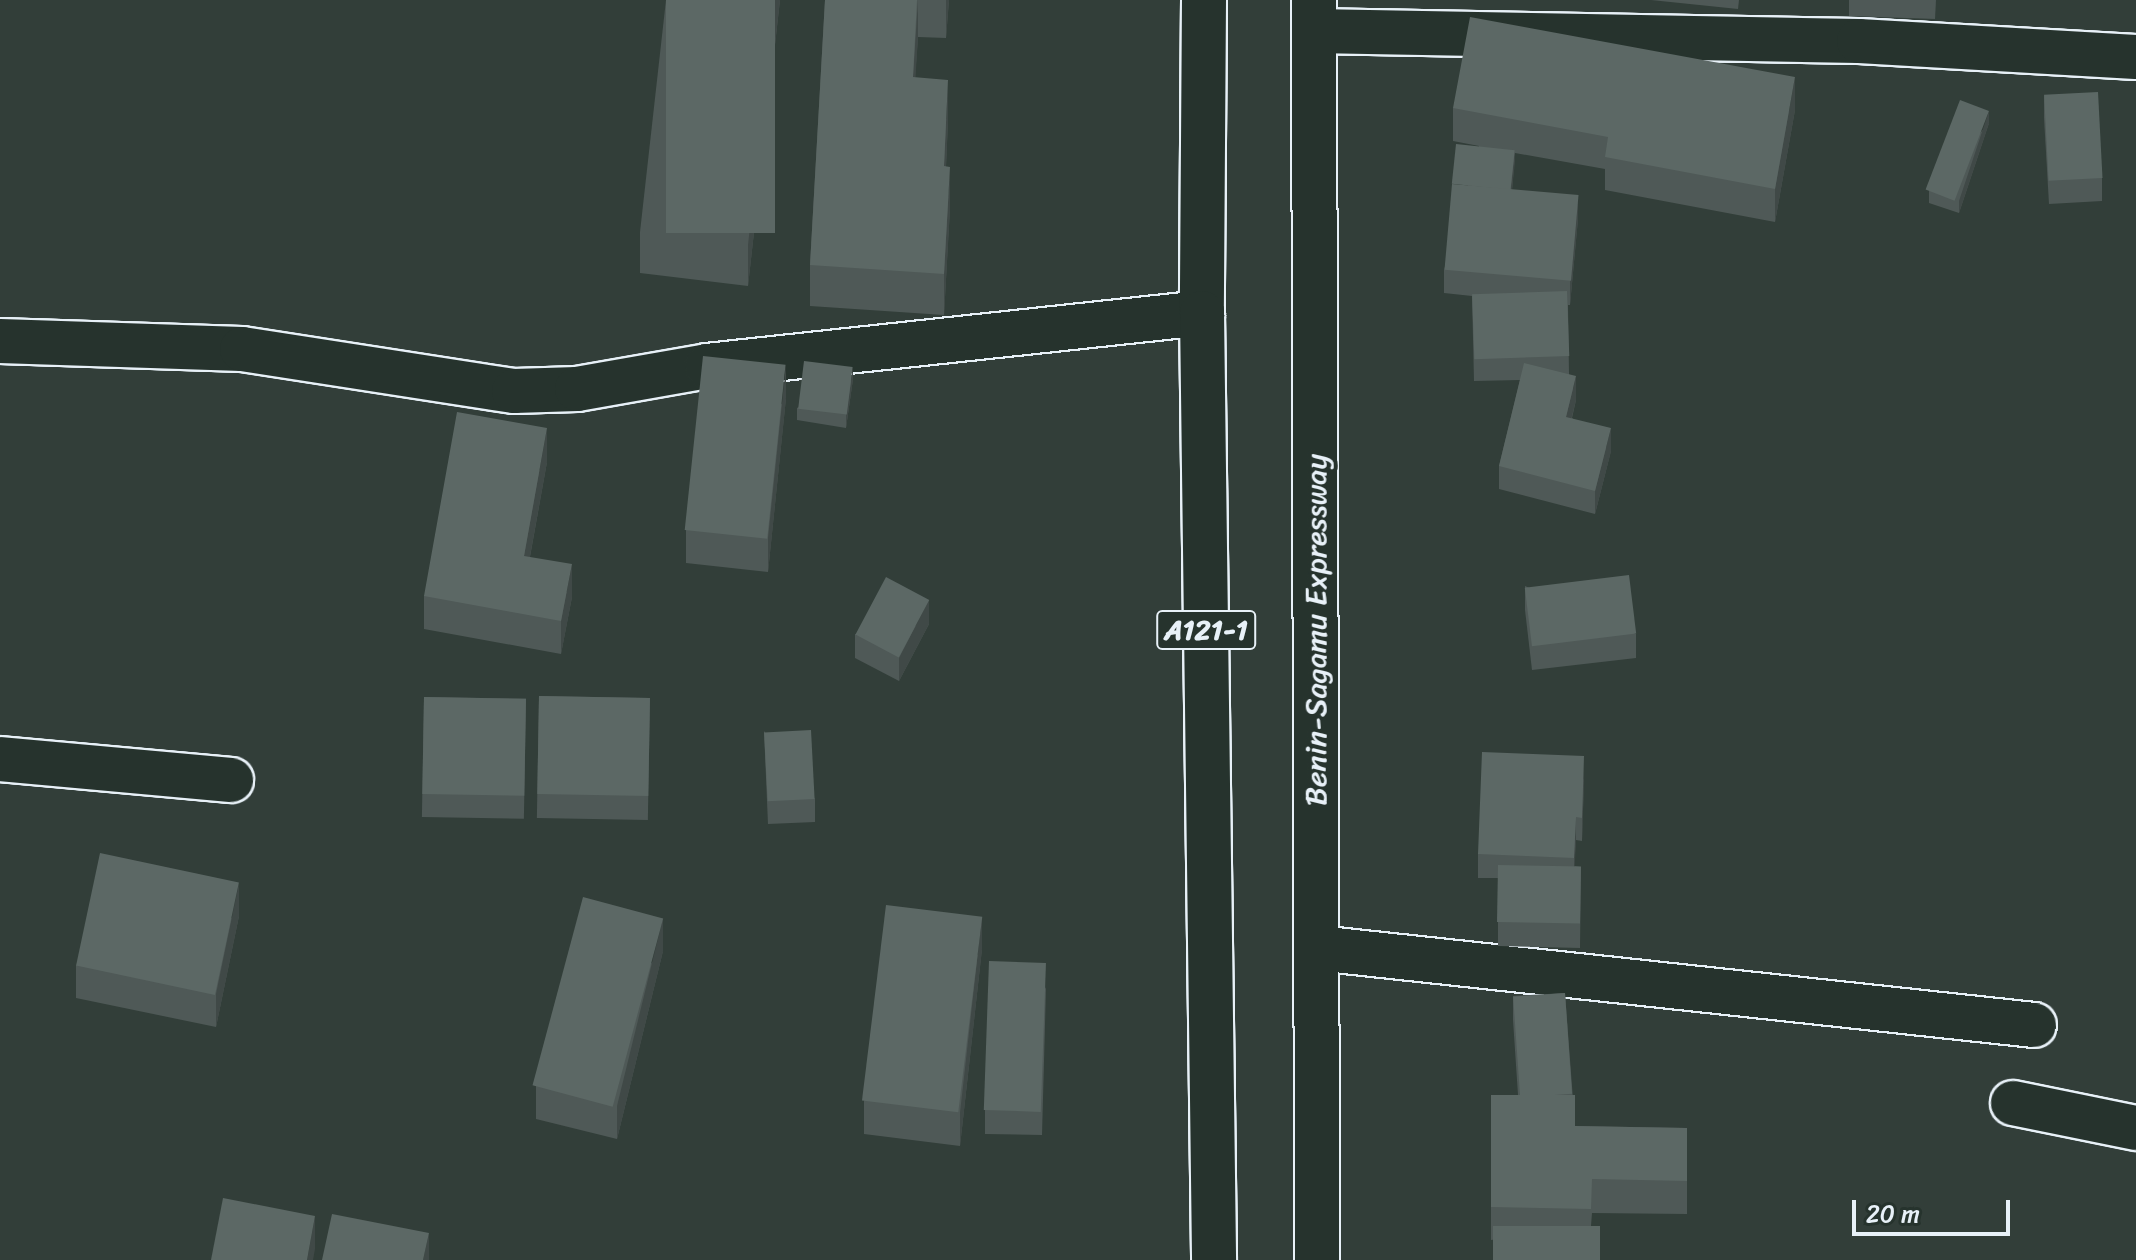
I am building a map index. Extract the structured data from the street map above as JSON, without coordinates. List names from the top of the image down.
{
  "streets": {
    "main road": ["A121-1", "Benin-Sagamu Expressway"]
  },
  "scale_bar": "20 m"
}
